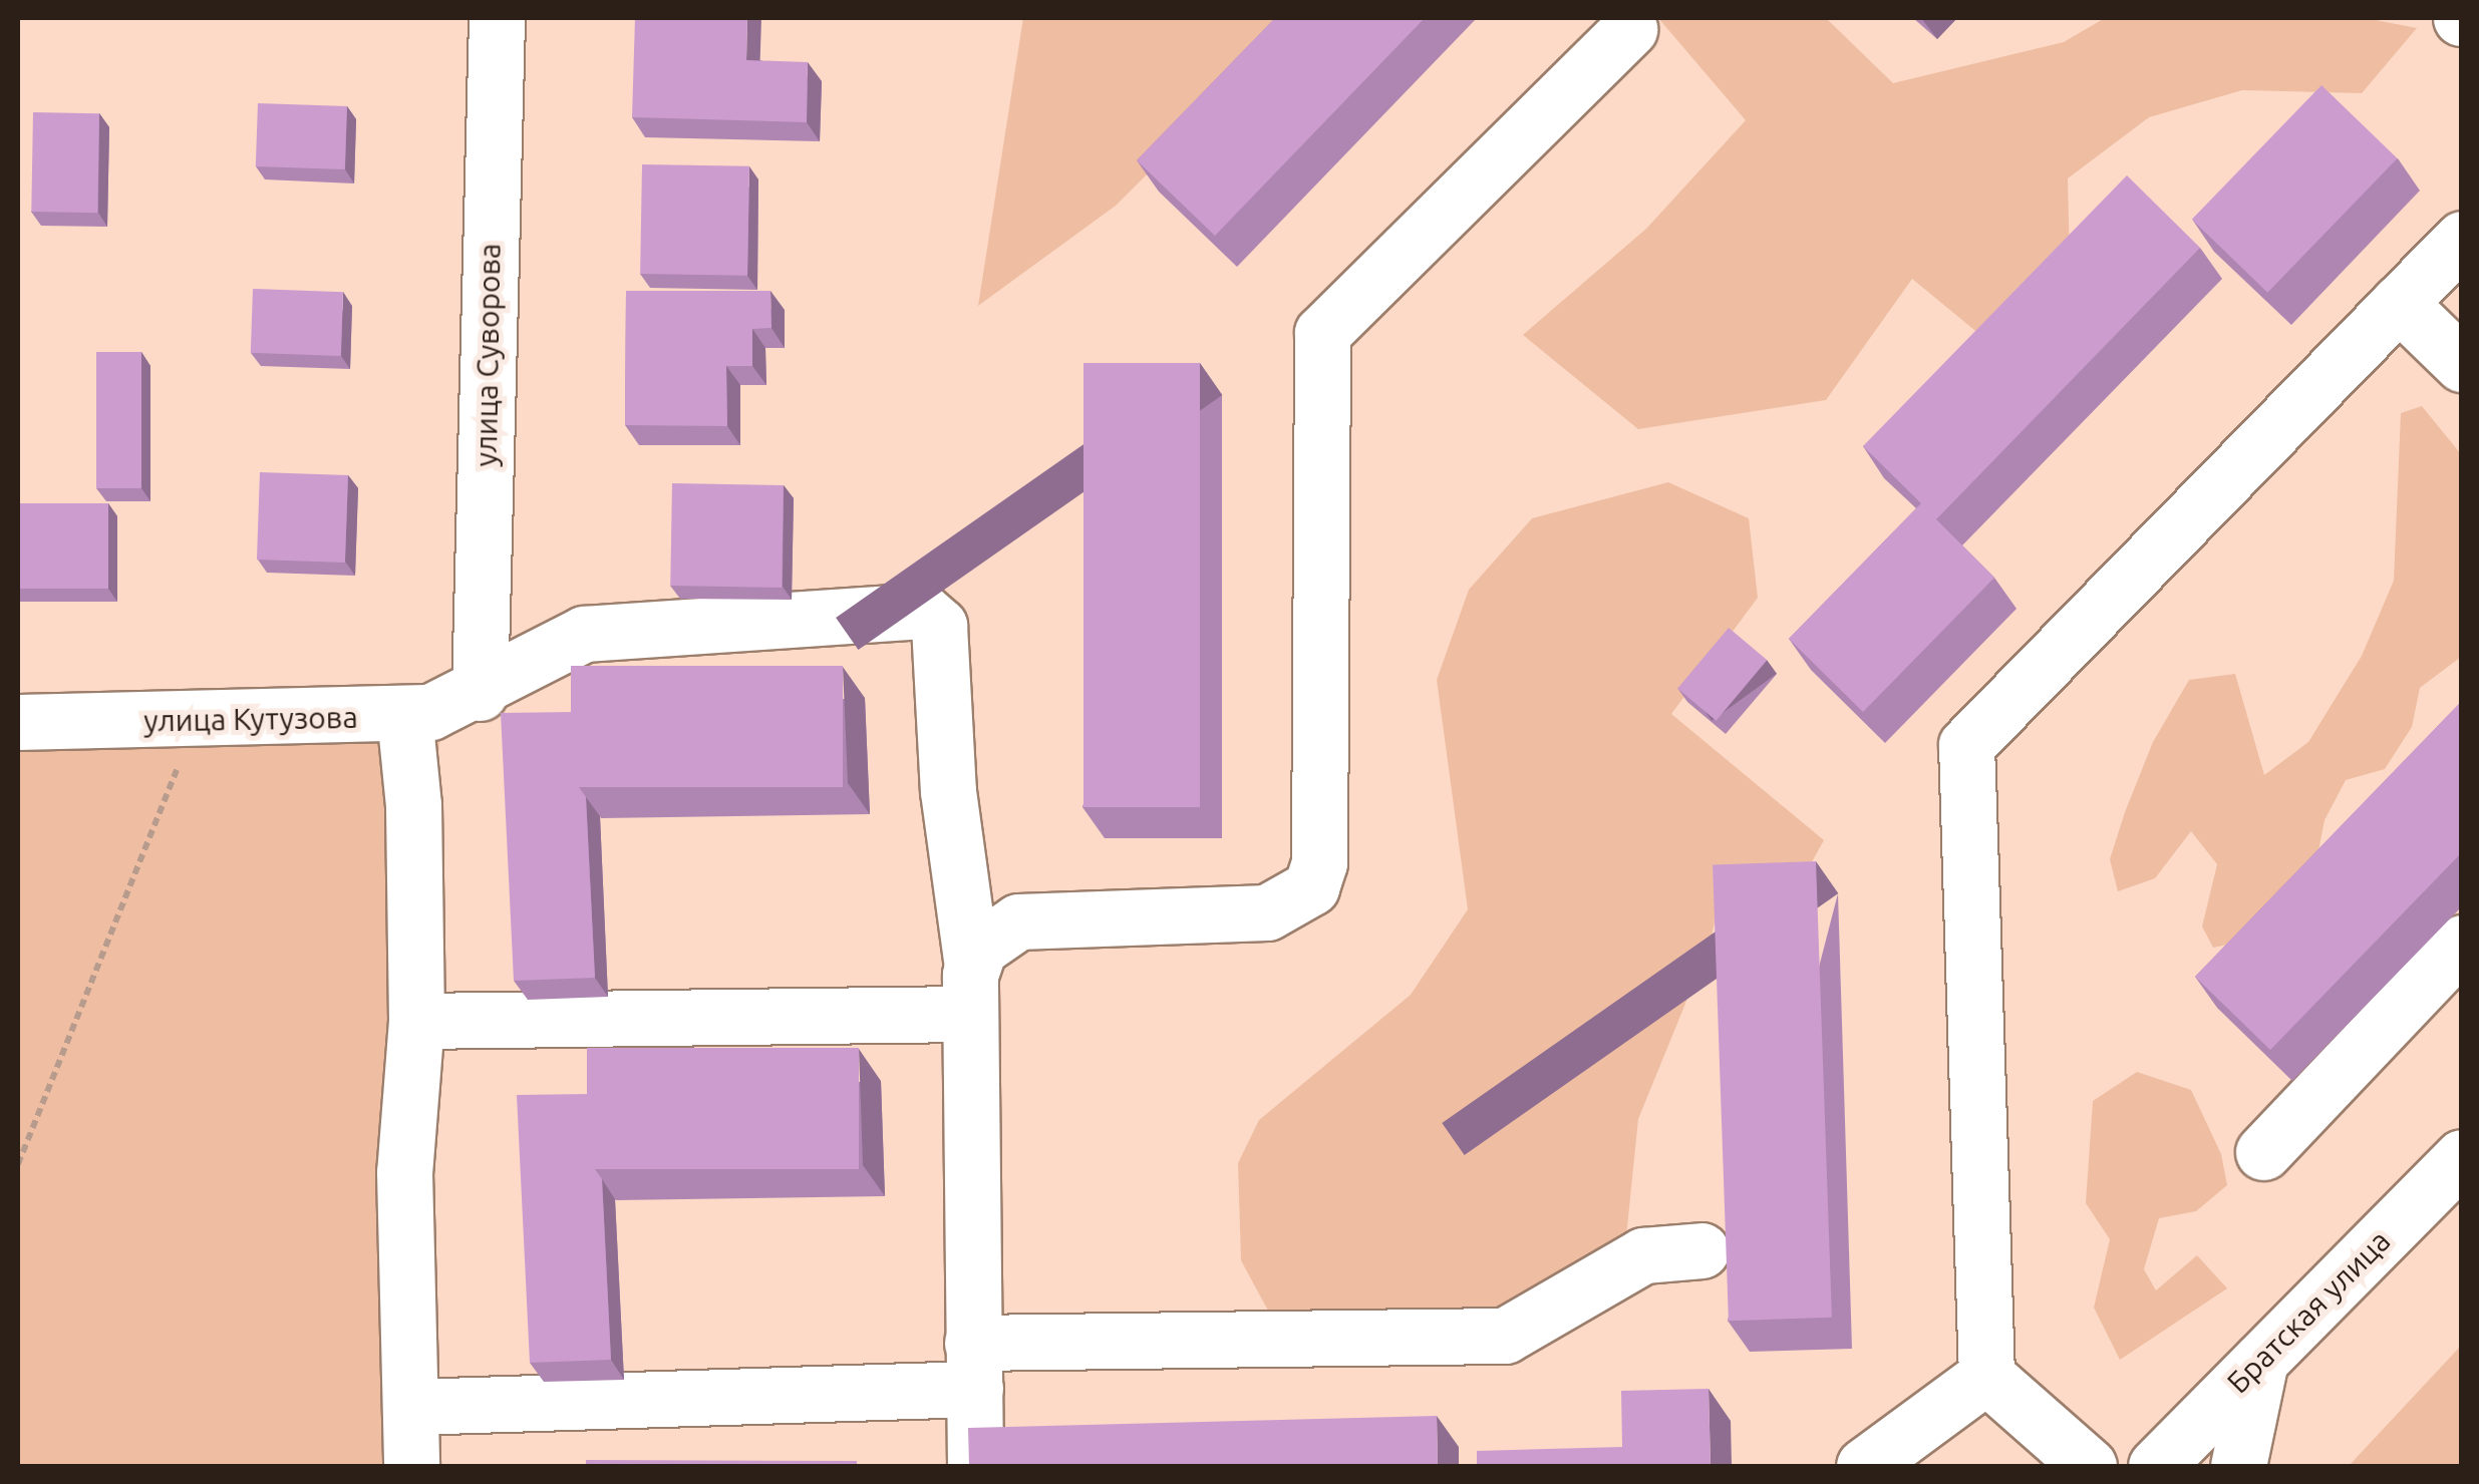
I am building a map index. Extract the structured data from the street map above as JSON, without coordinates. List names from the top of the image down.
{
  "streets": {
    "street": ["улица Суворова", "улица Кутузова", "Братская улица"]
  },
  "crossings": [
    ["улица Суворова", "улица Кутузова"]
  ]
}
